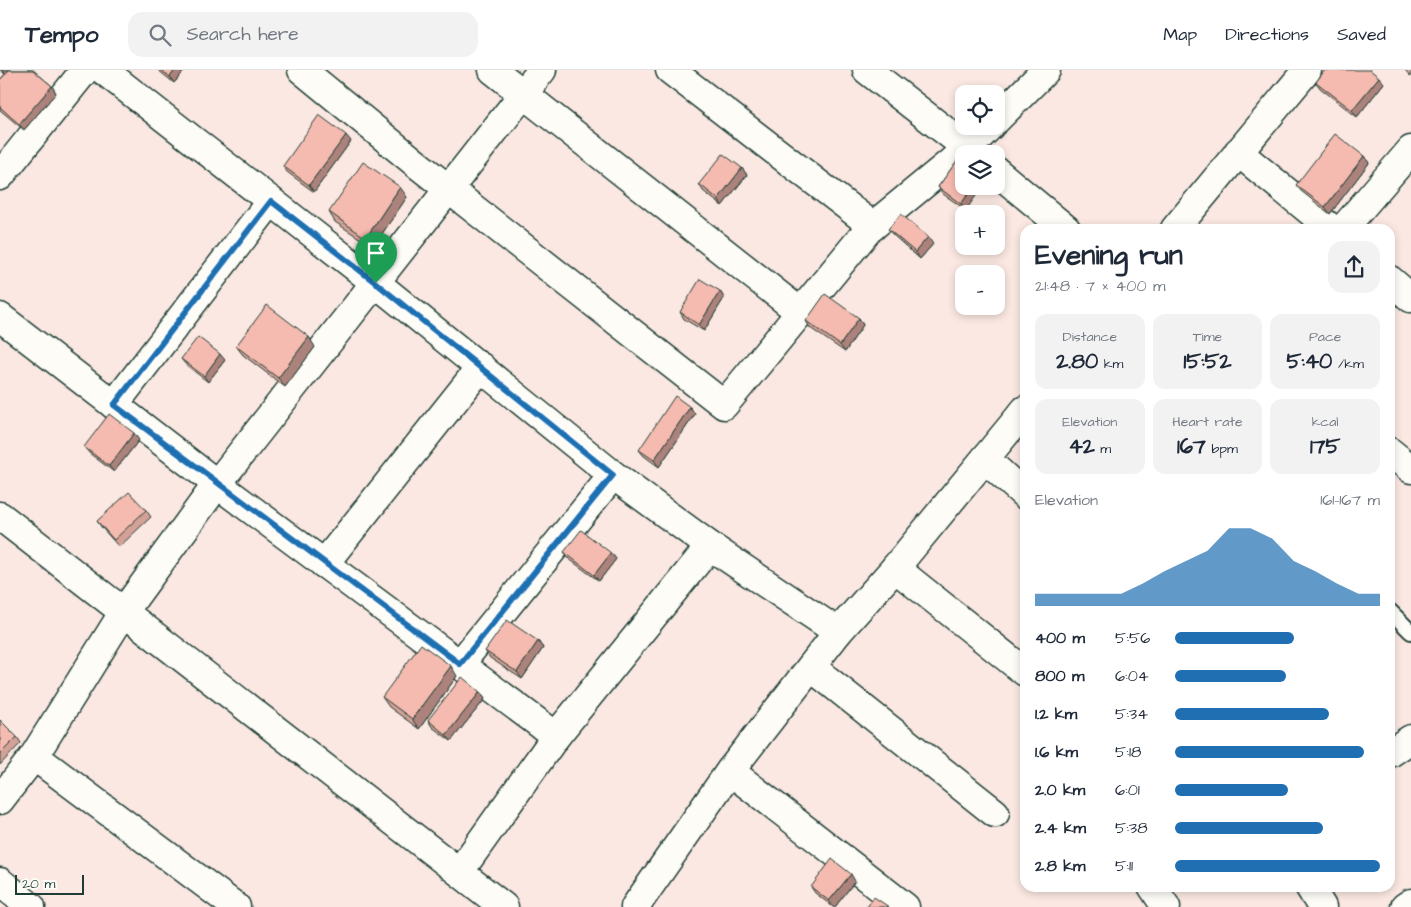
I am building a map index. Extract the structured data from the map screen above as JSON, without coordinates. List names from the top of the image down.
{
  "scale_bar": "20 m",
  "page": {
    "header": "Tempo",
    "search": "Search here",
    "nav": ["Map", "Directions", "Saved"],
    "map_buttons": ["+", "−"],
    "heading": ["Evening run", "21:48 · 7 × 400 m"],
    "stats": [
      ["Distance", "2.80 km"],
      ["Time", "15:52"],
      ["Pace", "5:40 /km"],
      ["Elevation", "42 m"],
      ["Heart rate", "167 bpm"],
      ["kcal", "175"]
    ],
    "chart": ["Elevation", "161–167 m"],
    "list": [
      {
        "name": "400 m",
        "note": "5:56"
      },
      {
        "name": "800 m",
        "note": "6:04"
      },
      {
        "name": "1.2 km",
        "note": "5:34"
      },
      {
        "name": "1.6 km",
        "note": "5:18"
      },
      {
        "name": "2.0 km",
        "note": "6:01"
      },
      {
        "name": "2.4 km",
        "note": "5:38"
      },
      {
        "name": "2.8 km",
        "note": "5:11"
      }
    ],
    "scale": "20 m"
  }
}
